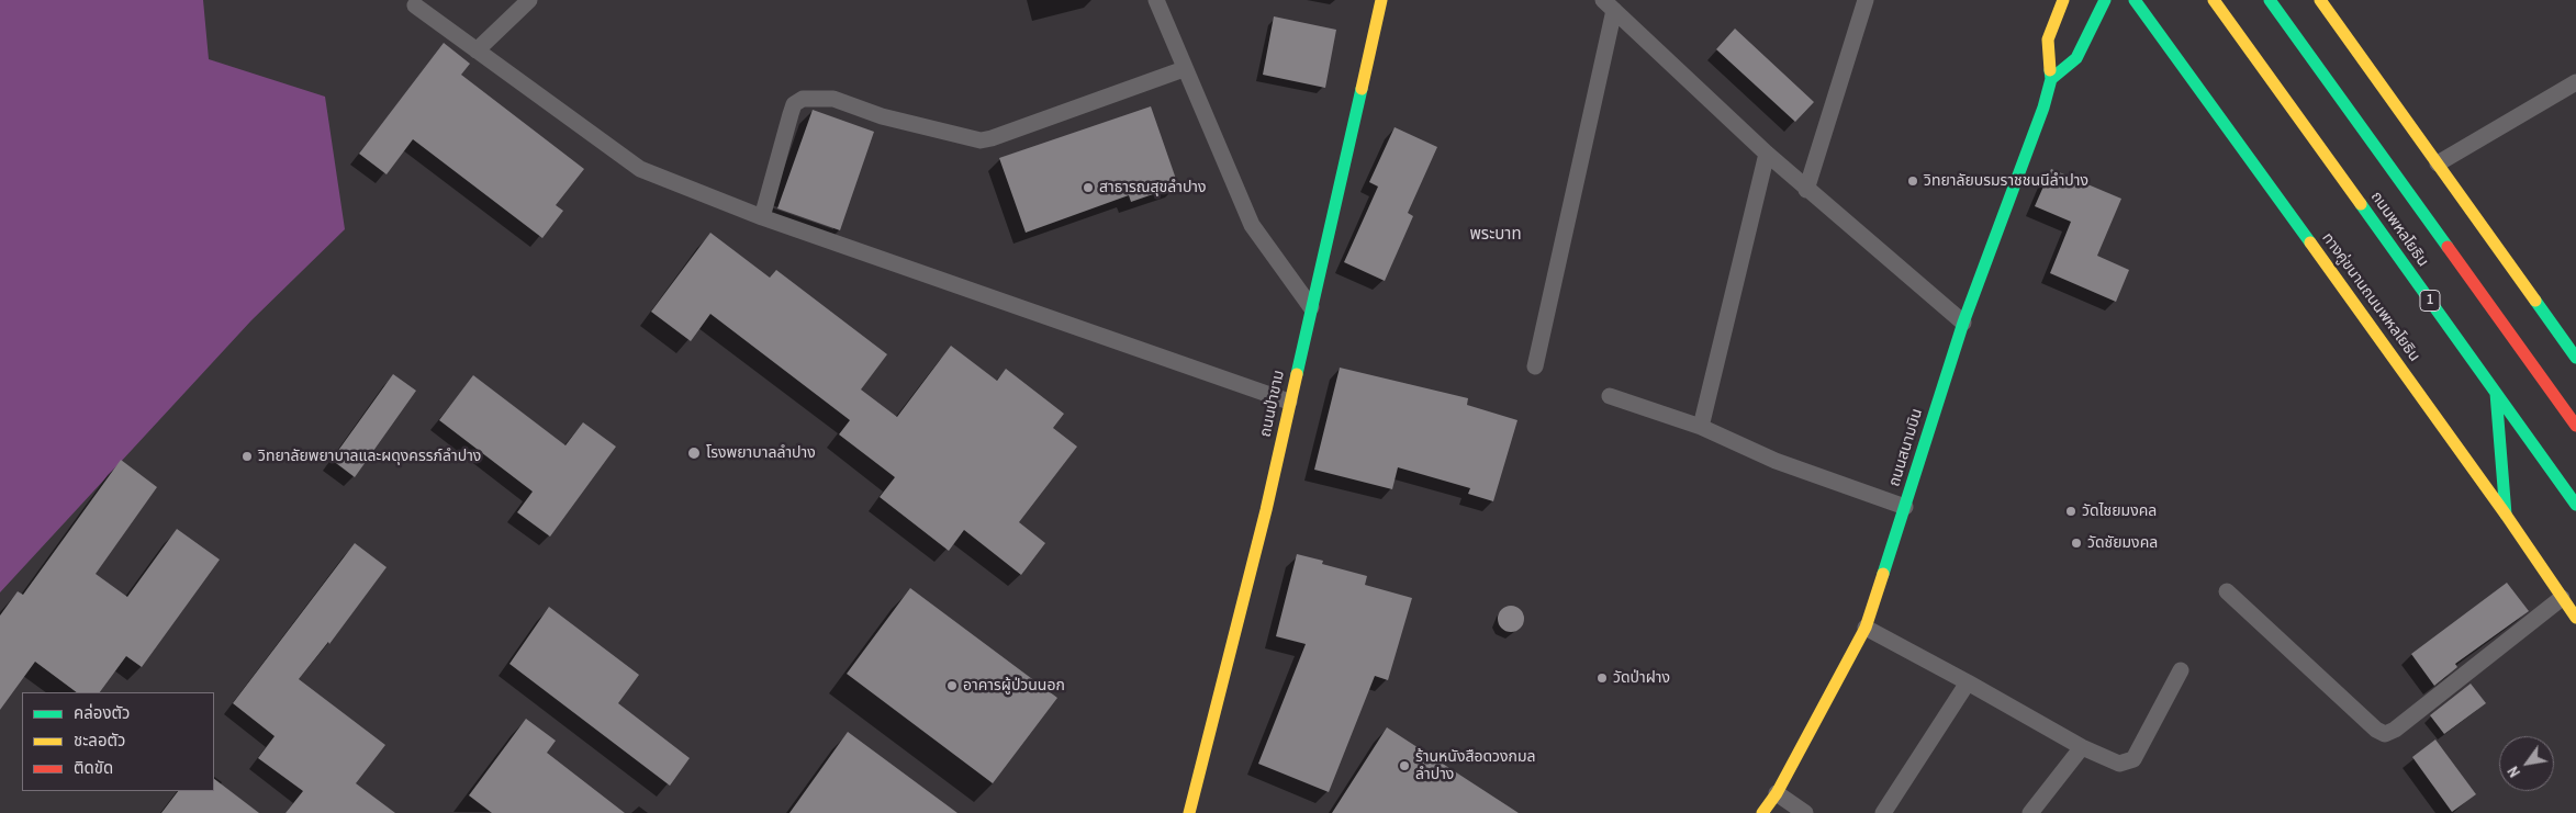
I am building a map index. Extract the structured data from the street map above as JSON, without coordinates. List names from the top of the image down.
{
  "streets": {
    "main road": [
      "ถนนพหลโยธิน",
      "ทางคู่ขนานถนนพหลโยธิน",
      "1",
      "ถนนป่าขาม",
      "ถนนสนามบิน"
    ]
  },
  "districts": ["พระบาท"],
  "places": [
    "วิทยาลัยบรมราชชนนีลำปาง",
    "สาธารณสุขลำปาง",
    "โรงพยาบาลลำปาง",
    "วิทยาลัยพยาบาลและผดุงครรภ์ลําปาง",
    "วัดไชยมงคล",
    "วัดชัยมงคล",
    "วัดป่าฝาง",
    "อาคารผู้ป่วนนอก",
    "ร้านหนังสือดวงกมล ลำปาง"
  ],
  "legend": ["คล่องตัว", "ชะลอตัว", "ติดขัด"],
  "north": "bottom left"
}
